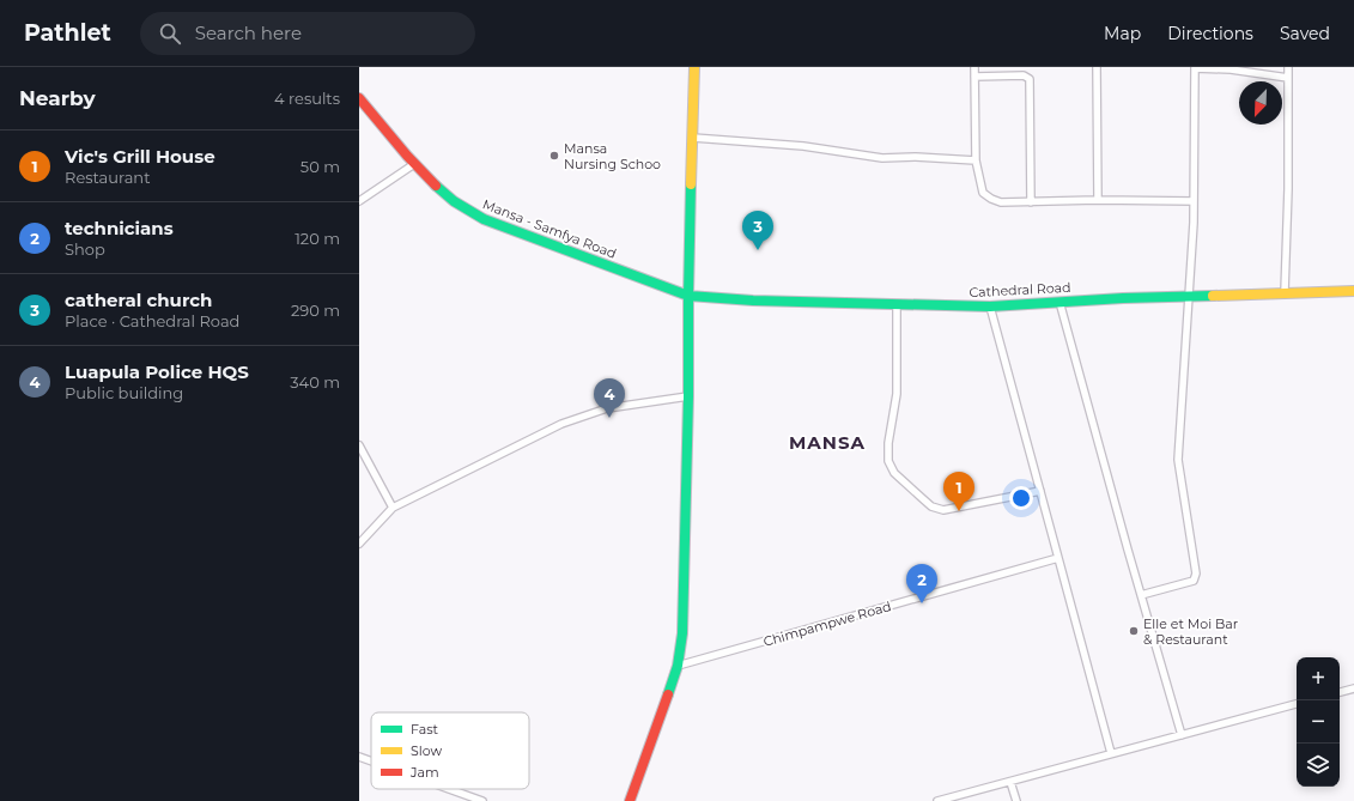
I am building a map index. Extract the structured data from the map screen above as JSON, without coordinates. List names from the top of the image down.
{
  "streets": {
    "main road": ["Mansa - Samfya Road", "Cathedral Road"],
    "street": ["Chimpampwe Road"]
  },
  "crossings": [
    ["Mansa - Samfya Road", "Cathedral Road"]
  ],
  "districts": ["MANSA"],
  "places": ["Mansa Nursing Schoo", "Elle et Moi Bar & Restaurant"],
  "legend": ["Fast", "Slow", "Jam"],
  "north": "bottom left",
  "page": {
    "header": "Pathlet",
    "search": "Search here",
    "nav": ["Map", "Directions", "Saved"],
    "heading": ["Nearby", "4 results"],
    "list": [
      {
        "mark": "1",
        "name": "Vic's Grill House",
        "note": "Restaurant",
        "value": "50 m"
      },
      {
        "mark": "2",
        "name": "technicians",
        "note": "Shop",
        "value": "120 m"
      },
      {
        "mark": "3",
        "name": "catheral church",
        "note": "Place · Cathedral Road",
        "value": "290 m"
      },
      {
        "mark": "4",
        "name": "Luapula Police HQS",
        "note": "Public building",
        "value": "340 m"
      }
    ],
    "pins": [
      "3",
      "4",
      "1",
      "2"
    ],
    "map_buttons": ["+", "−"]
  }
}
